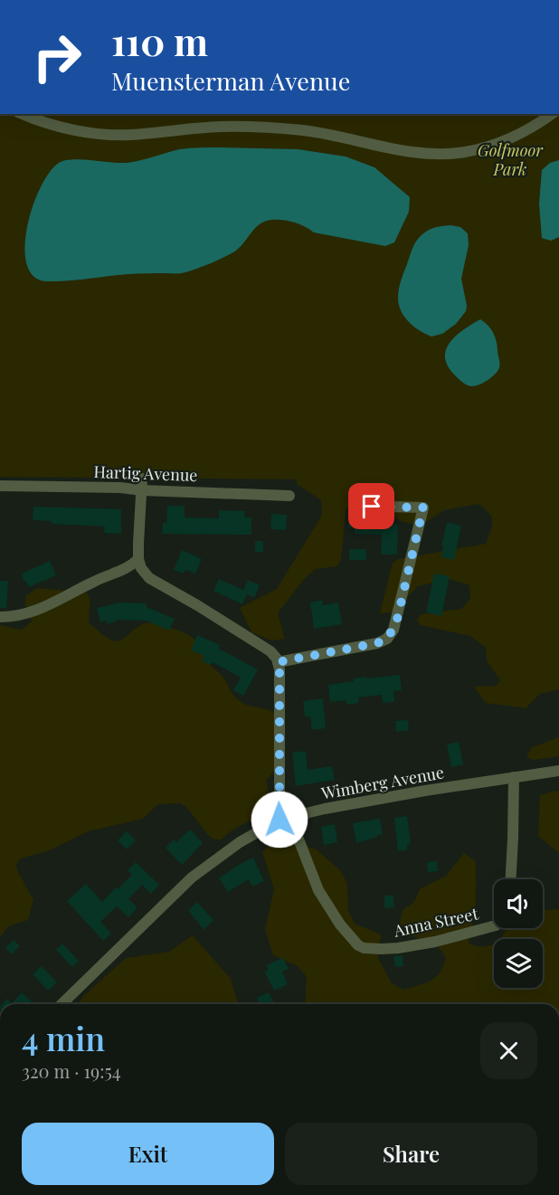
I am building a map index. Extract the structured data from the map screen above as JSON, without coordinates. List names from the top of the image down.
{
  "streets": {
    "street": ["Hartig Avenue", "Wimberg Avenue", "Anna Street"]
  },
  "crossings": [
    ["Wimberg Avenue", "Anna Street"]
  ],
  "parks": ["Golfmoor Park"],
  "page": {
    "turn": ["110 m", "Muensterman Avenue"],
    "heading": ["4 min", "320 m · 19:54"],
    "buttons": ["Exit", "Share"]
  }
}
